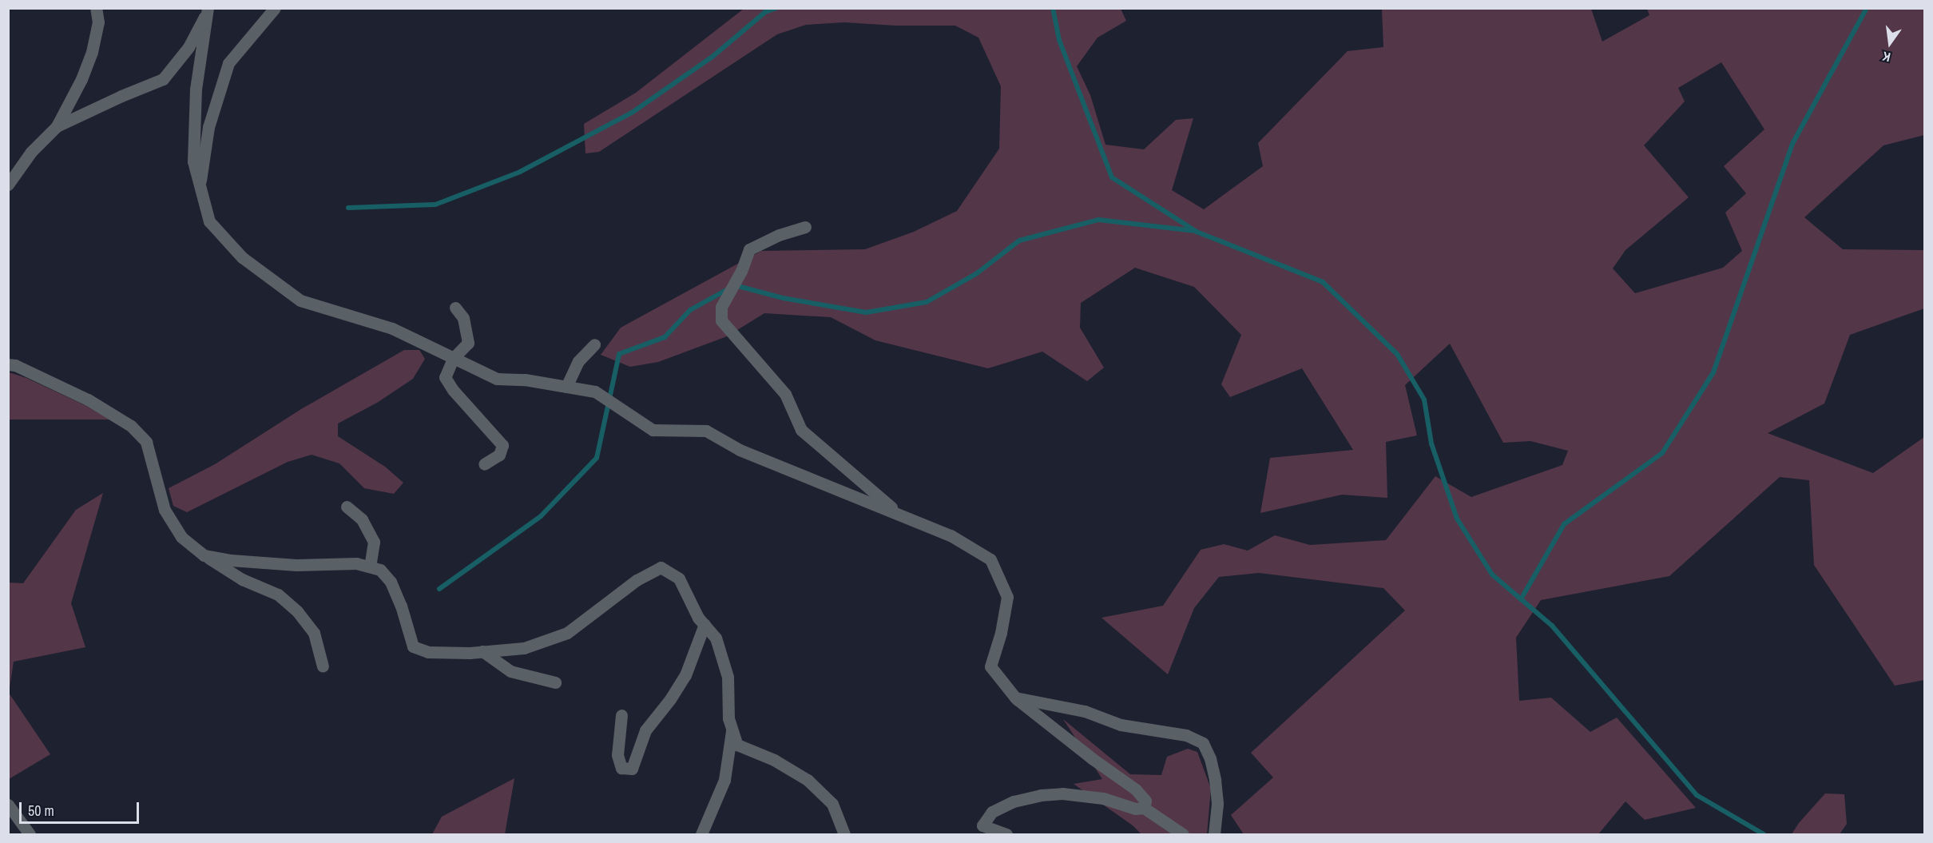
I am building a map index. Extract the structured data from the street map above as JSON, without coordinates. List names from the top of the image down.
{
  "scale_bar": "50 m",
  "north": "bottom"
}
